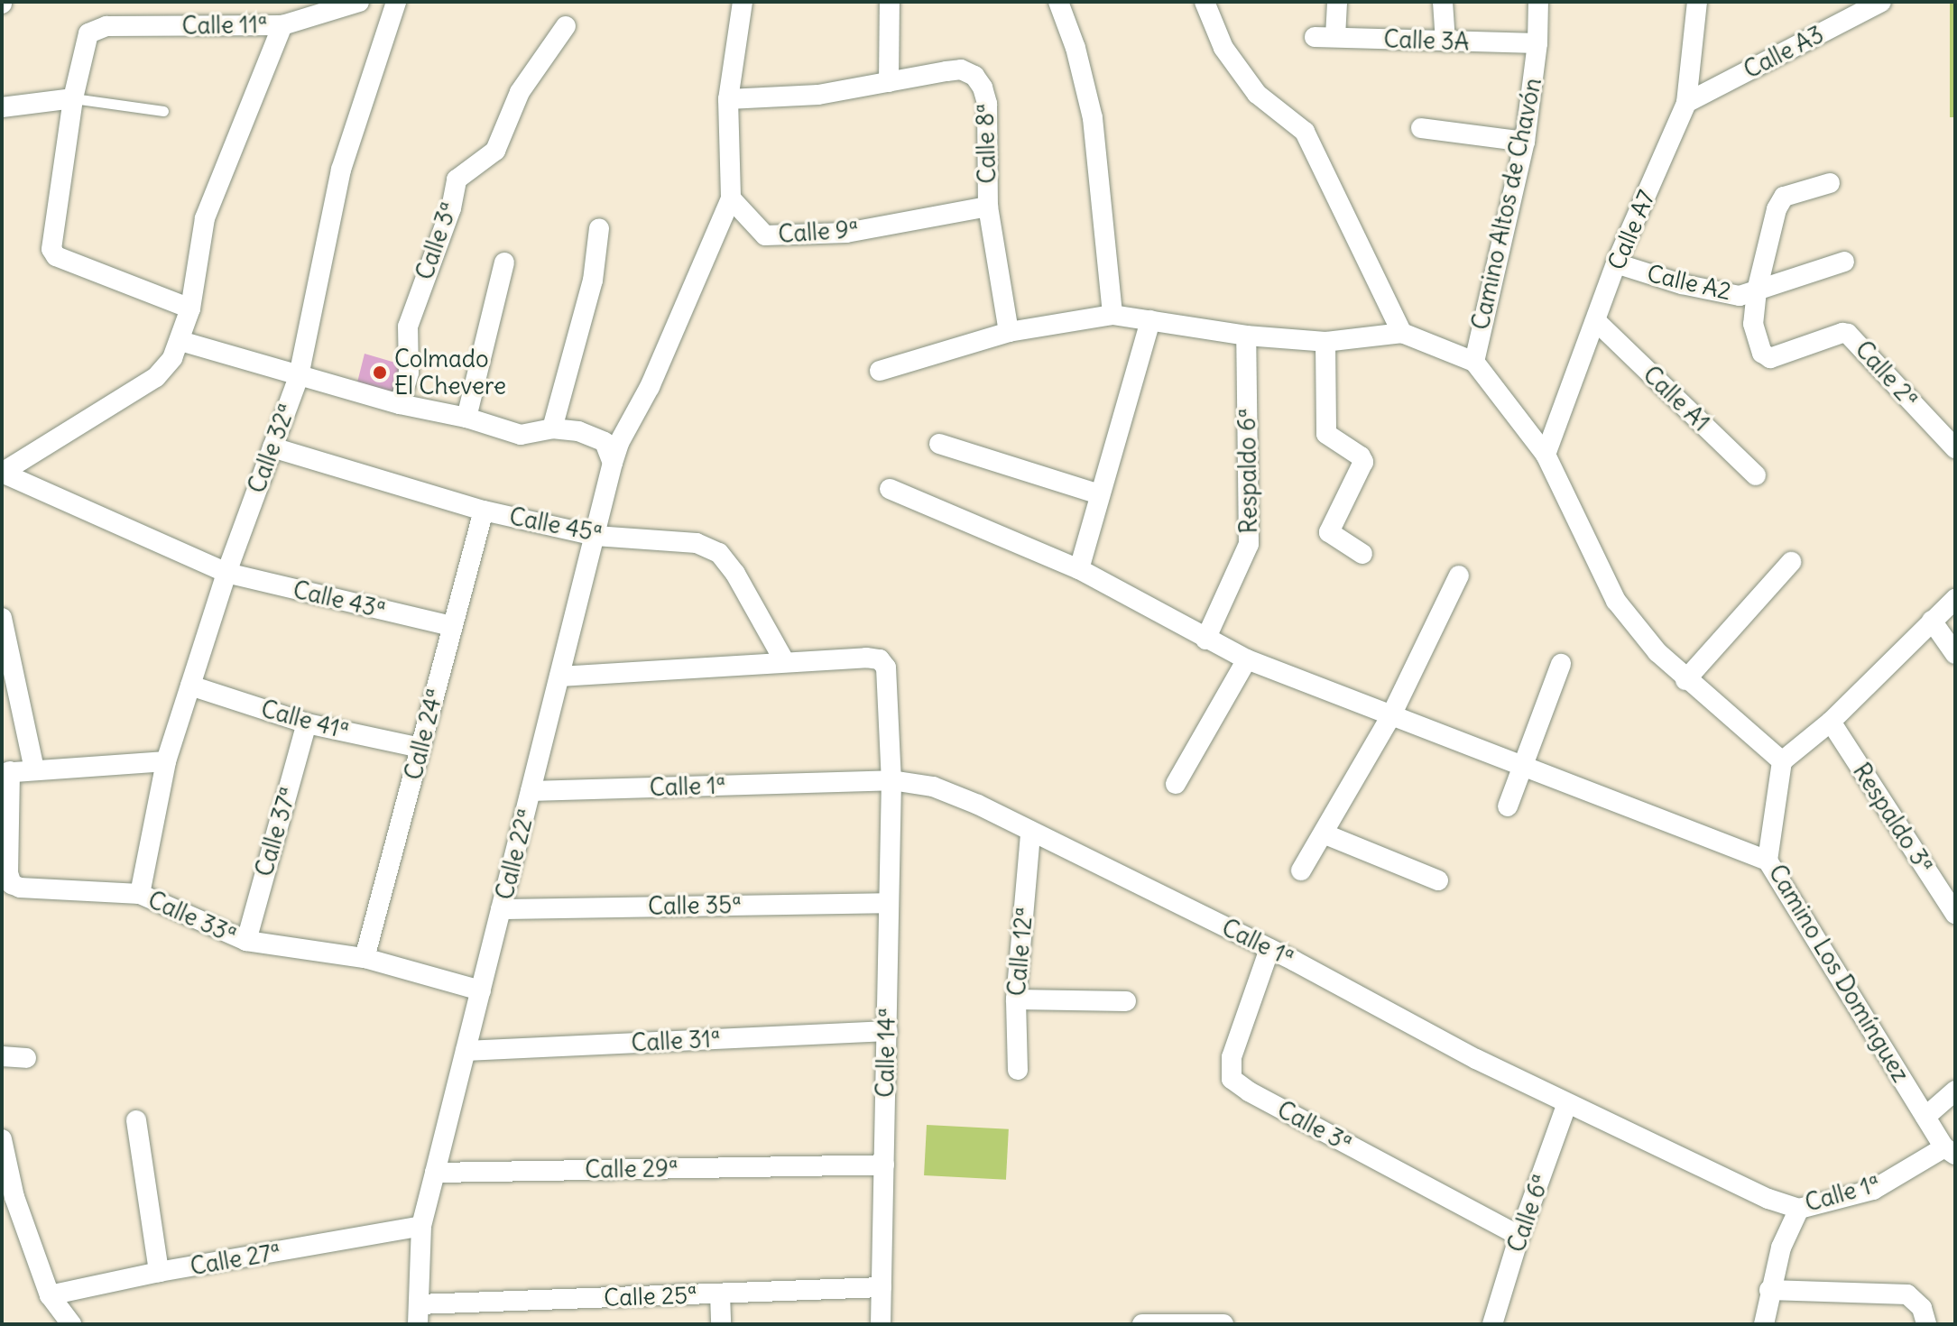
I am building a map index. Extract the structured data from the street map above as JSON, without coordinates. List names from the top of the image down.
{
  "streets": {
    "street": [
      "Calle 11ª",
      "Calle 3A",
      "Calle A3",
      "Calle 8ª",
      "Camino Altos de Chavón",
      "Calle A7",
      "Calle 9ª",
      "Calle 3ª",
      "Calle A2",
      "Calle 2ª",
      "Calle A1",
      "Calle 32ª",
      "Respaldo 6ª",
      "Calle 45ª",
      "Calle 43ª",
      "Calle 41ª",
      "Calle 24ª",
      "Calle 1ª",
      "Respaldo 3ª",
      "Calle 37ª",
      "Calle 22ª",
      "Calle 35ª",
      "Calle 33ª",
      "Calle 12ª",
      "Camino Los Domínguez",
      "Calle 31ª",
      "Calle 14ª",
      "Calle 29ª",
      "Calle 6ª",
      "Calle 27ª",
      "Calle 25ª"
    ]
  },
  "crossings": [
    ["Calle 3A", "Camino Altos de Chavón"],
    ["Calle A3", "Calle A7"],
    ["Calle 8ª", "Calle 9ª"],
    ["Calle A7", "Calle A2"],
    ["Calle A7", "Calle A1"],
    ["Calle 9ª", "Calle 22ª"],
    ["Calle 3ª", "Calle 1ª"],
    ["Calle 3ª", "Calle 6ª"],
    ["Calle A2", "Calle 2ª"],
    ["Calle 32ª", "Calle 45ª"],
    ["Calle 32ª", "Calle 43ª"],
    ["Calle 32ª", "Calle 41ª"],
    ["Calle 32ª", "Calle 33ª"],
    ["Calle 45ª", "Calle 24ª"],
    ["Calle 45ª", "Calle 22ª"],
    ["Calle 45ª", "Calle 14ª"],
    ["Calle 43ª", "Calle 24ª"],
    ["Calle 41ª", "Calle 24ª"],
    ["Calle 41ª", "Calle 37ª"],
    ["Calle 24ª", "Calle 33ª"],
    ["Calle 1ª", "Calle 22ª"],
    ["Calle 1ª", "Calle 12ª"],
    ["Calle 1ª", "Camino Los Domínguez"],
    ["Calle 1ª", "Calle 14ª"],
    ["Calle 1ª", "Calle 6ª"],
    ["Calle 37ª", "Calle 33ª"],
    ["Calle 22ª", "Calle 35ª"],
    ["Calle 22ª", "Calle 33ª"],
    ["Calle 22ª", "Calle 31ª"],
    ["Calle 22ª", "Calle 29ª"],
    ["Calle 35ª", "Calle 14ª"],
    ["Calle 31ª", "Calle 14ª"],
    ["Calle 14ª", "Calle 29ª"],
    ["Calle 14ª", "Calle 25ª"]
  ],
  "places": ["Colmado El Chevere"]
}
